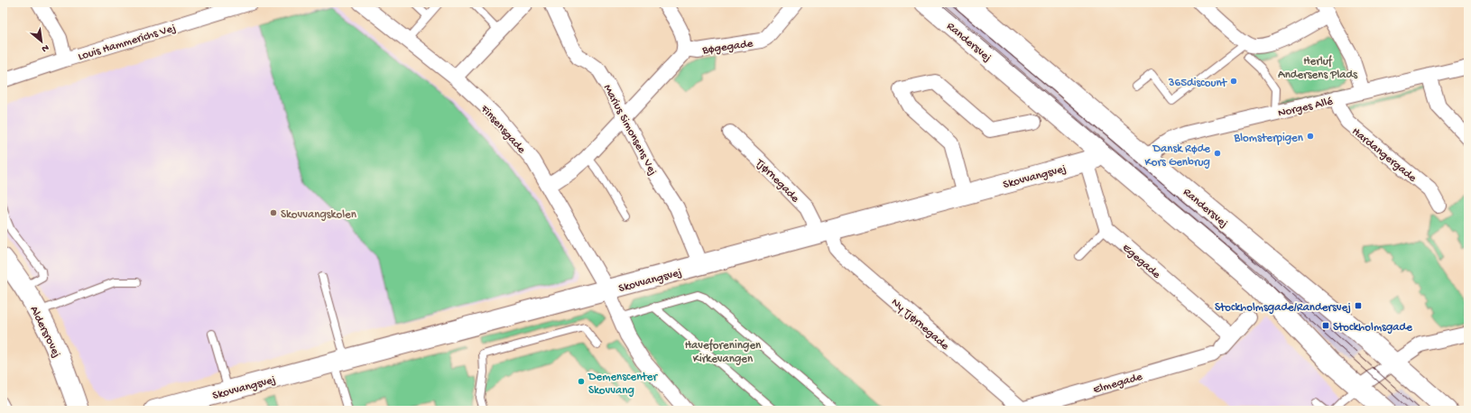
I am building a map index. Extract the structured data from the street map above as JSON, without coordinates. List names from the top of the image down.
{
  "streets": {
    "street": [
      "Louis Hammerichs Vej",
      "Randersvej",
      "Bøgegade",
      "Norges Allé",
      "Finsensgade",
      "Marius Simonsens Vej",
      "Hardangergade",
      "Skovvangsvej",
      "Tjørnegade",
      "Egegade",
      "Ny Tjørnegade",
      "Aldersrovej",
      "Elmegade"
    ]
  },
  "crossings": [
    ["Randersvej", "Norges Allé"],
    ["Randersvej", "Skovvangsvej"],
    ["Norges Allé", "Hardangergade"],
    ["Finsensgade", "Skovvangsvej"],
    ["Marius Simonsens Vej", "Skovvangsvej"],
    ["Skovvangsvej", "Tjørnegade"],
    ["Skovvangsvej", "Ny Tjørnegade"],
    ["Tjørnegade", "Ny Tjørnegade"],
    ["Egegade", "Elmegade"],
    ["Ny Tjørnegade", "Elmegade"]
  ],
  "parks": ["Herluf Andersens Plads", "Haveforeningen Kirkevangen"],
  "places": {
    "other": [
      "365discount",
      "Blomsterpigen",
      "Dansk Røde Kors Genbrug",
      "Skovvangskolen",
      "Demenscenter Skovvang"
    ],
    "transit": ["Stockholmsgade/Randersvej", "Stockholmsgade"]
  },
  "north": "bottom right"
}
